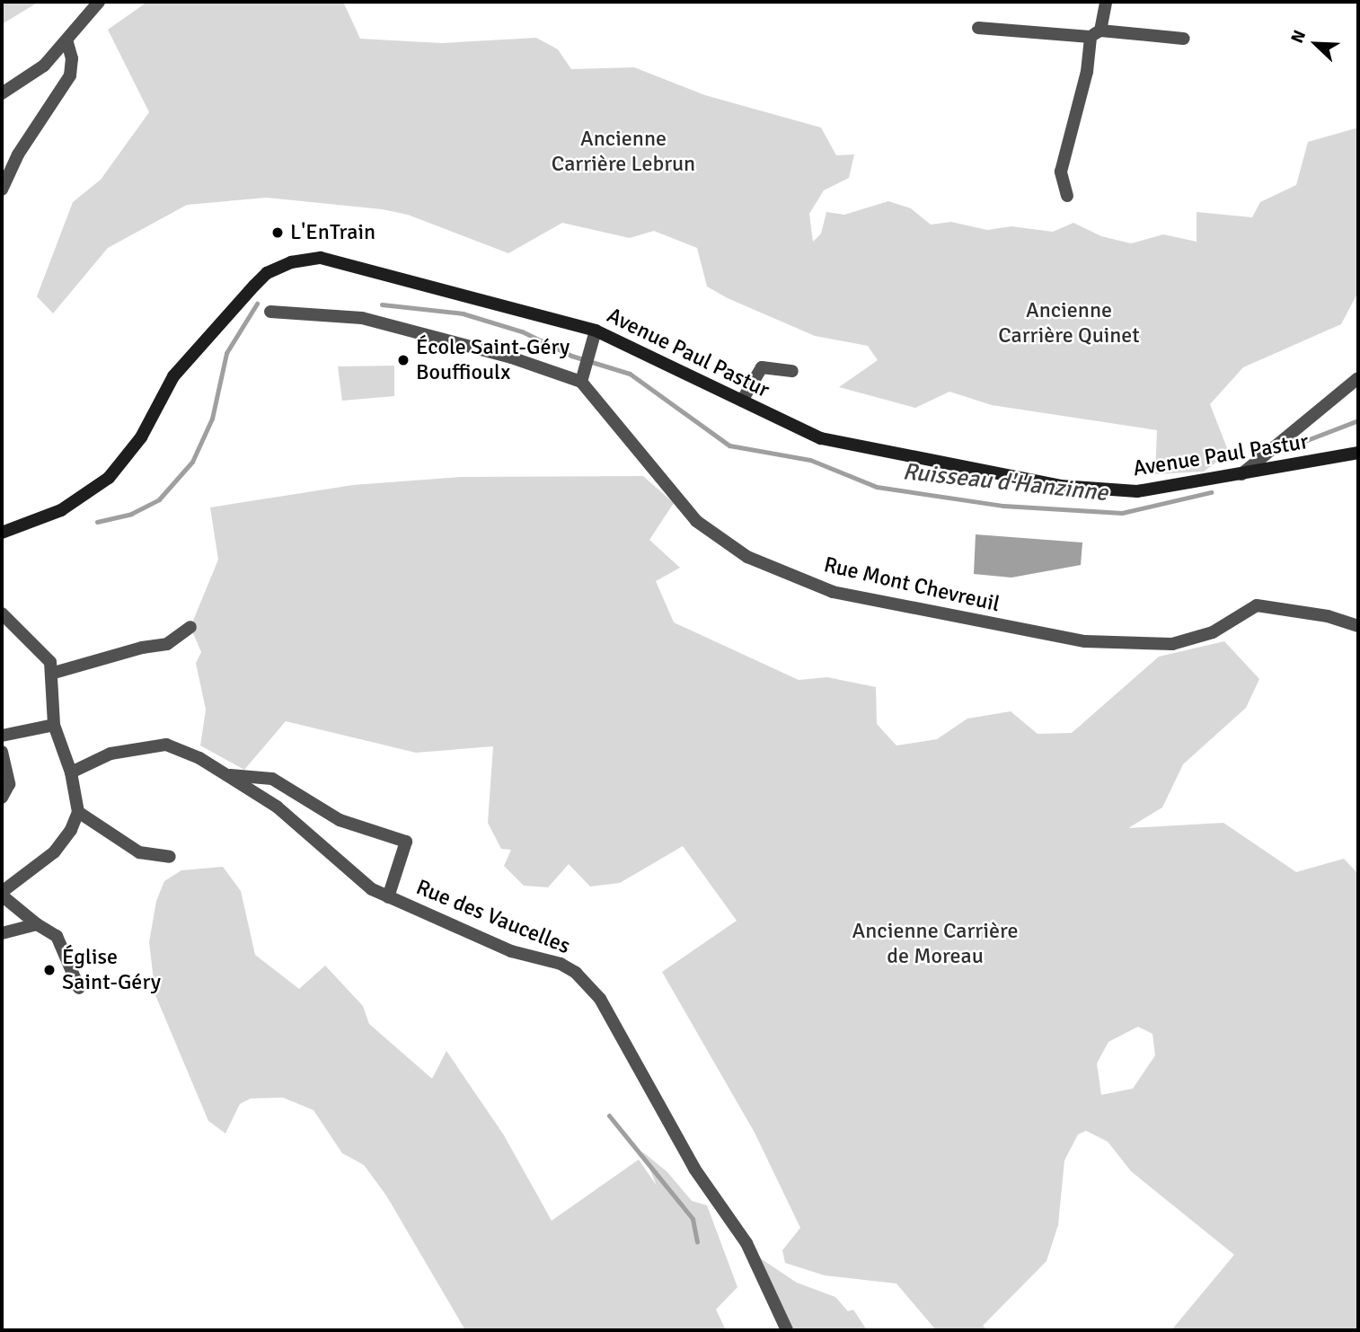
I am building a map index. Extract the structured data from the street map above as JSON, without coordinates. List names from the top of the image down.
{
  "streets": {
    "main road": ["Avenue Paul Pastur"],
    "street": ["Rue Mont Chevreuil", "Rue des Vaucelles"]
  },
  "water": ["Ruisseau d'Hanzinne"],
  "parks": ["Ancienne Carrière Lebrun", "Ancienne Carrière Quinet", "Ancienne Carrière de Moreau"],
  "places": ["L'EnTrain", "École Saint-Géry Bouffioulx", "Église Saint-Géry"],
  "north": "top left"
}
